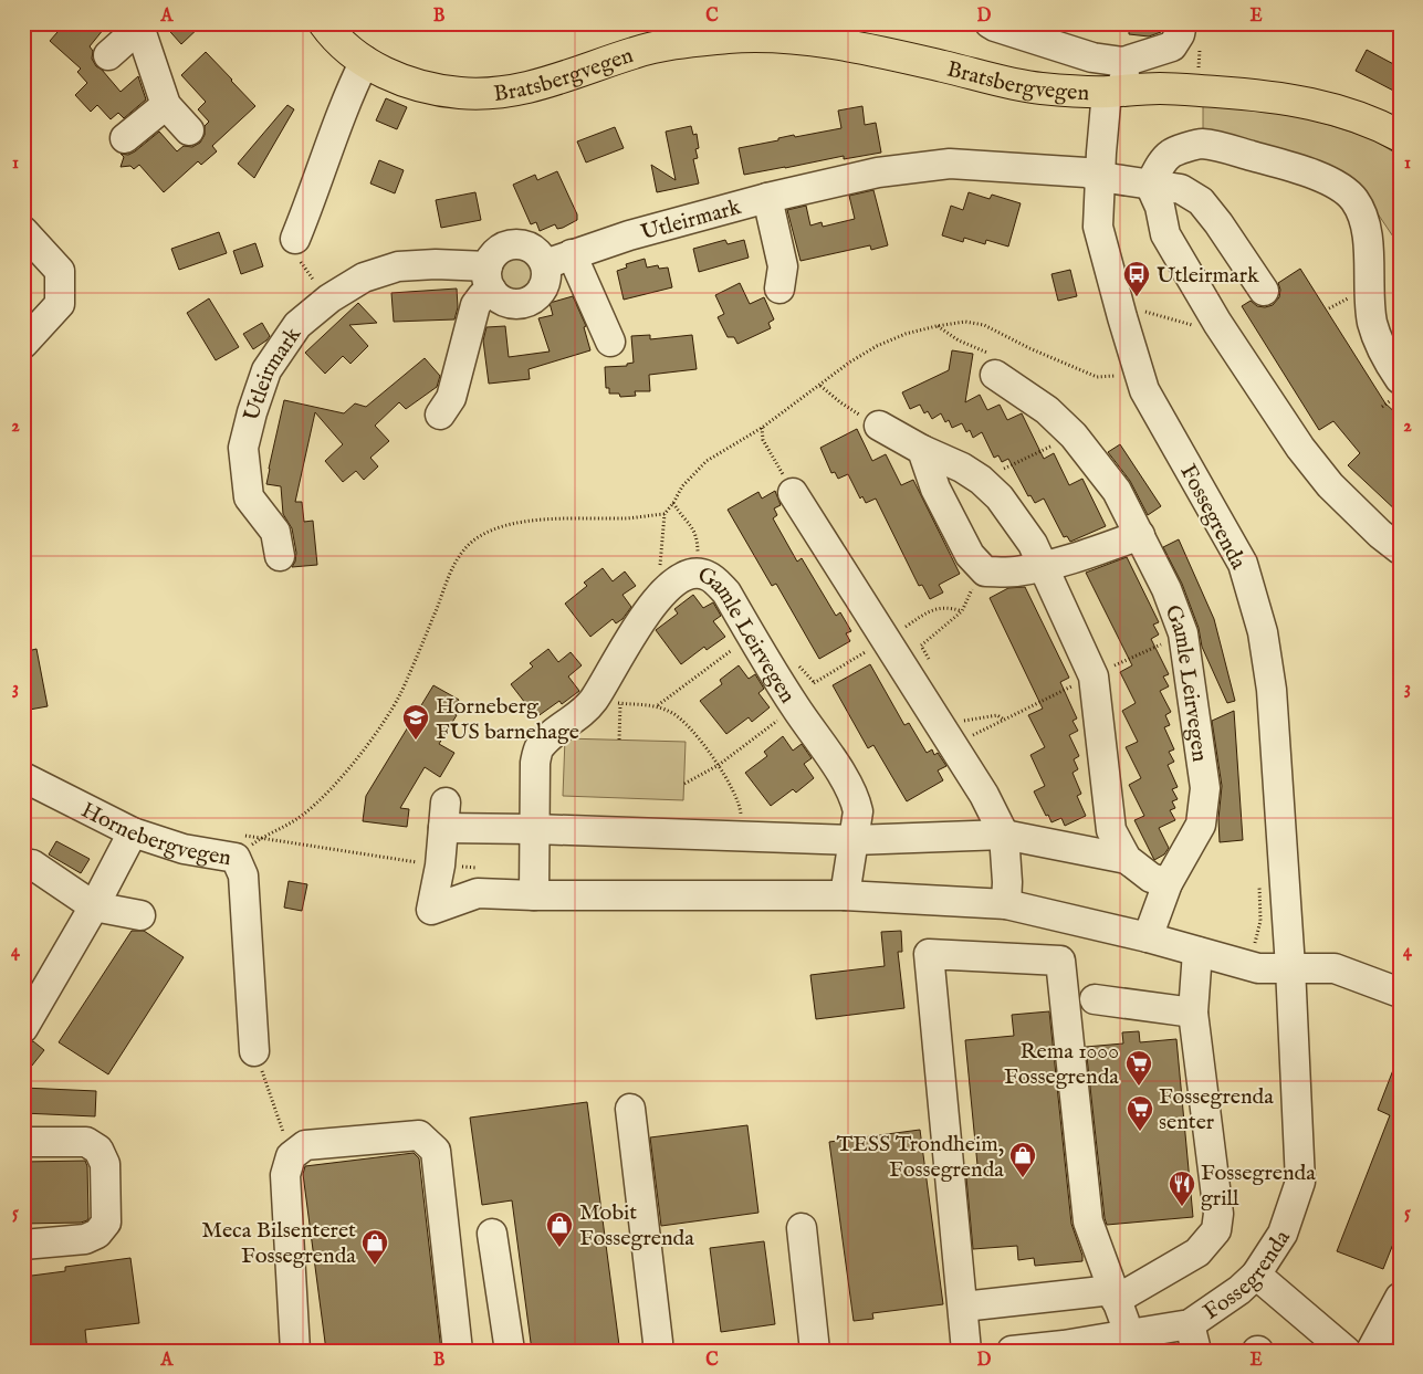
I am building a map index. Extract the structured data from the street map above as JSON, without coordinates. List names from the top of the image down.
{
  "streets": {
    "main road": ["Bratsbergvegen"],
    "street": [
      "Utleirmark",
      "Fossegrenda",
      "Gamle Leirvegen",
      "Hornebergvegen"
    ]
  },
  "crossings": [
    ["Bratsbergvegen", "Fossegrenda"],
    ["Utleirmark", "Fossegrenda"]
  ],
  "places": {
    "bus stop": ["Utleirmark"],
    "school or university": ["Horneberg FUS barnehage"],
    "supermarket": ["Rema 1000 Fossegrenda", "Fossegrenda senter"],
    "shop": ["TESS Trondheim, Fossegrenda", "Mobit Fossegrenda", "Meca Bilsenteret Fossegrenda"],
    "restaurant": ["Fossegrenda grill"]
  },
  "grid": {
    "columns": [
      "A",
      "B",
      "C",
      "D",
      "E"
    ],
    "rows": [
      "1",
      "2",
      "3",
      "4",
      "5"
    ]
  }
}
